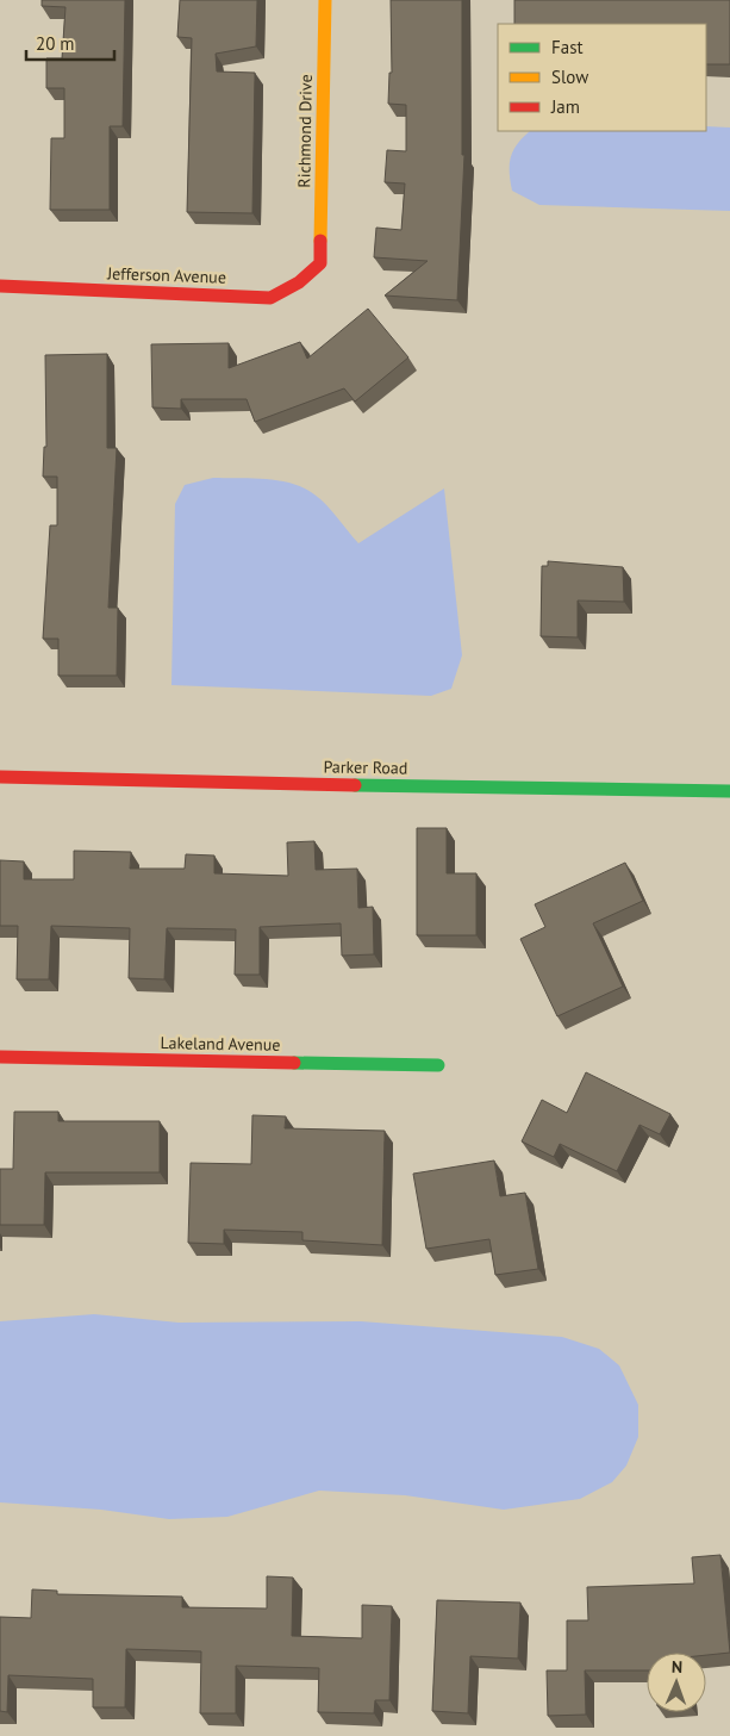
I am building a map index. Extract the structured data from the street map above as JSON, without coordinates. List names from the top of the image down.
{
  "streets": {
    "street": [
      "Richmond Drive",
      "Jefferson Avenue",
      "Parker Road",
      "Lakeland Avenue"
    ]
  },
  "crossings": [
    ["Richmond Drive", "Jefferson Avenue"]
  ],
  "legend": ["Fast", "Slow", "Jam"],
  "scale_bar": "20 m",
  "north": "top"
}
